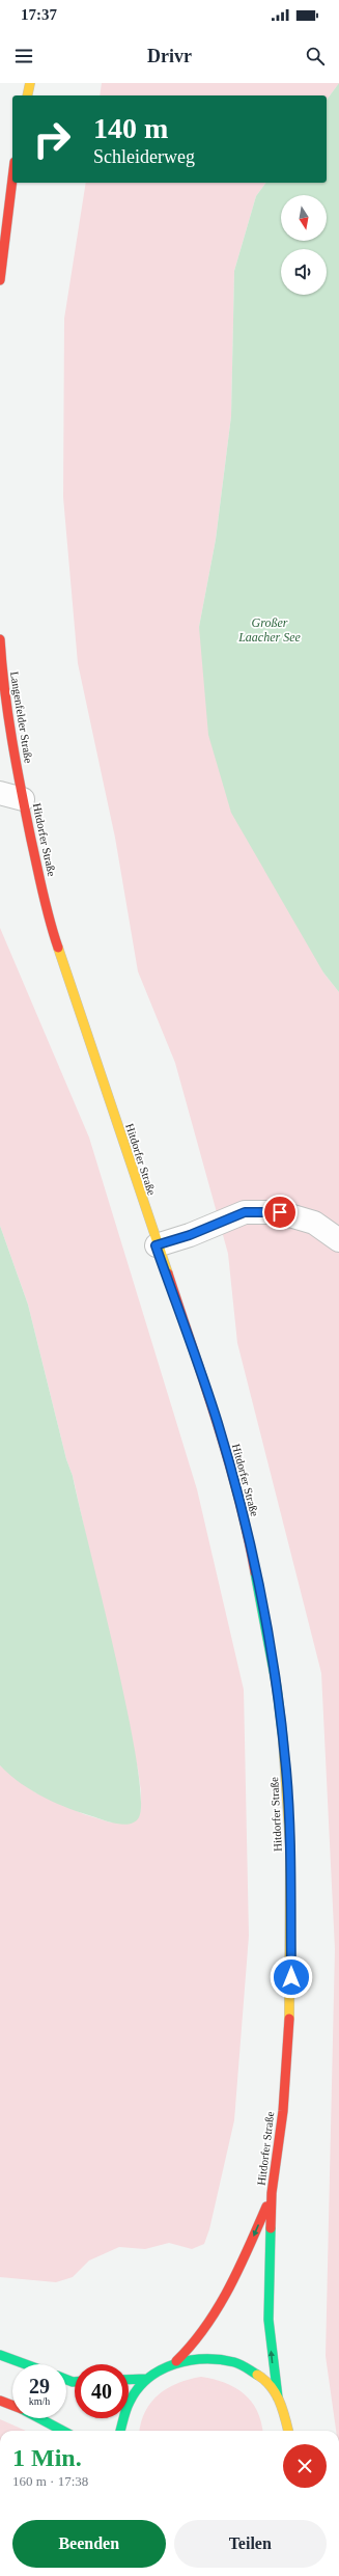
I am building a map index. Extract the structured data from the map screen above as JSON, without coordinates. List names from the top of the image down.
{
  "streets": {
    "main road": ["Langenfelder Straße", "Hitdorfer Straße"]
  },
  "crossings": [
    ["Langenfelder Straße", "Hitdorfer Straße"]
  ],
  "water": ["Großer Laacher See"],
  "north": "bottom",
  "page": {
    "status": "17:37",
    "header": "Drivr",
    "turn": ["140 m", "Schleiderweg"],
    "speed": "29 km/h",
    "limit": "40",
    "heading": ["1 Min.", "160 m · 17:38"],
    "buttons": ["Beenden", "Teilen"]
  }
}
